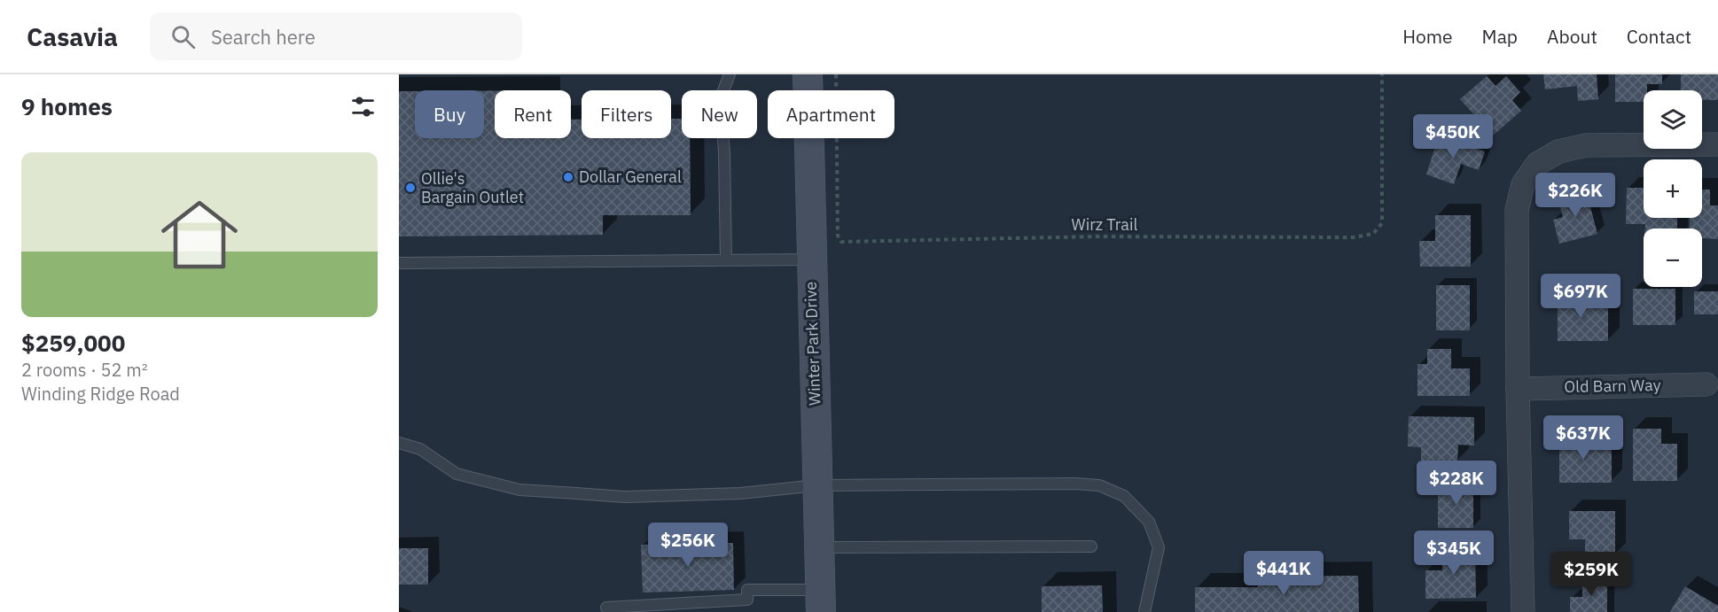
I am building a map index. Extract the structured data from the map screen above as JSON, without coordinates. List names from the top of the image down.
{
  "streets": {
    "street": ["Winter Park Drive", "Old Barn Way"],
    "path": ["Wirz Trail"]
  },
  "places": ["Dollar General", "Ollie's Bargain Outlet"],
  "page": {
    "header": "Casavia",
    "search": "Search here",
    "nav": [
      "Home",
      "Map",
      "About",
      "Contact"
    ],
    "heading": "9 homes",
    "map_buttons": ["+", "−"],
    "chip": [
      "Buy",
      "Rent",
      "Filters",
      "New",
      "Apartment"
    ],
    "price": [
      "$450K",
      "$226K",
      "$697K",
      "$637K",
      "$228K",
      "$256K",
      "$345K",
      "$441K",
      "$259K"
    ],
    "list": [
      {
        "name": "$259,000",
        "note": "2 rooms · 52 m² · Winding Ridge Road"
      }
    ]
  }
}
